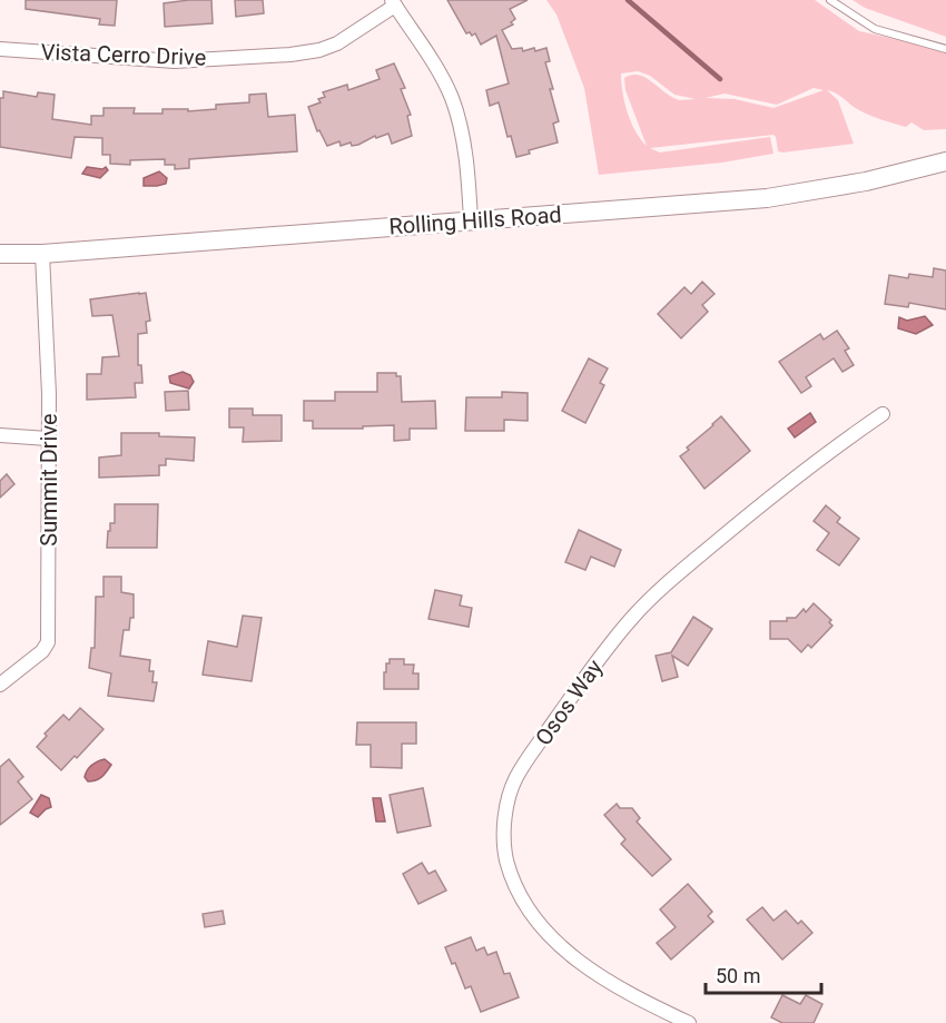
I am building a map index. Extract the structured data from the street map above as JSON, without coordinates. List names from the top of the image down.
{
  "streets": {
    "street": [
      "Vista Cerro Drive",
      "Rolling Hills Road",
      "Summit Drive",
      "Osos Way"
    ]
  },
  "crossings": [
    ["Rolling Hills Road", "Summit Drive"]
  ],
  "scale_bar": "50 m"
}
